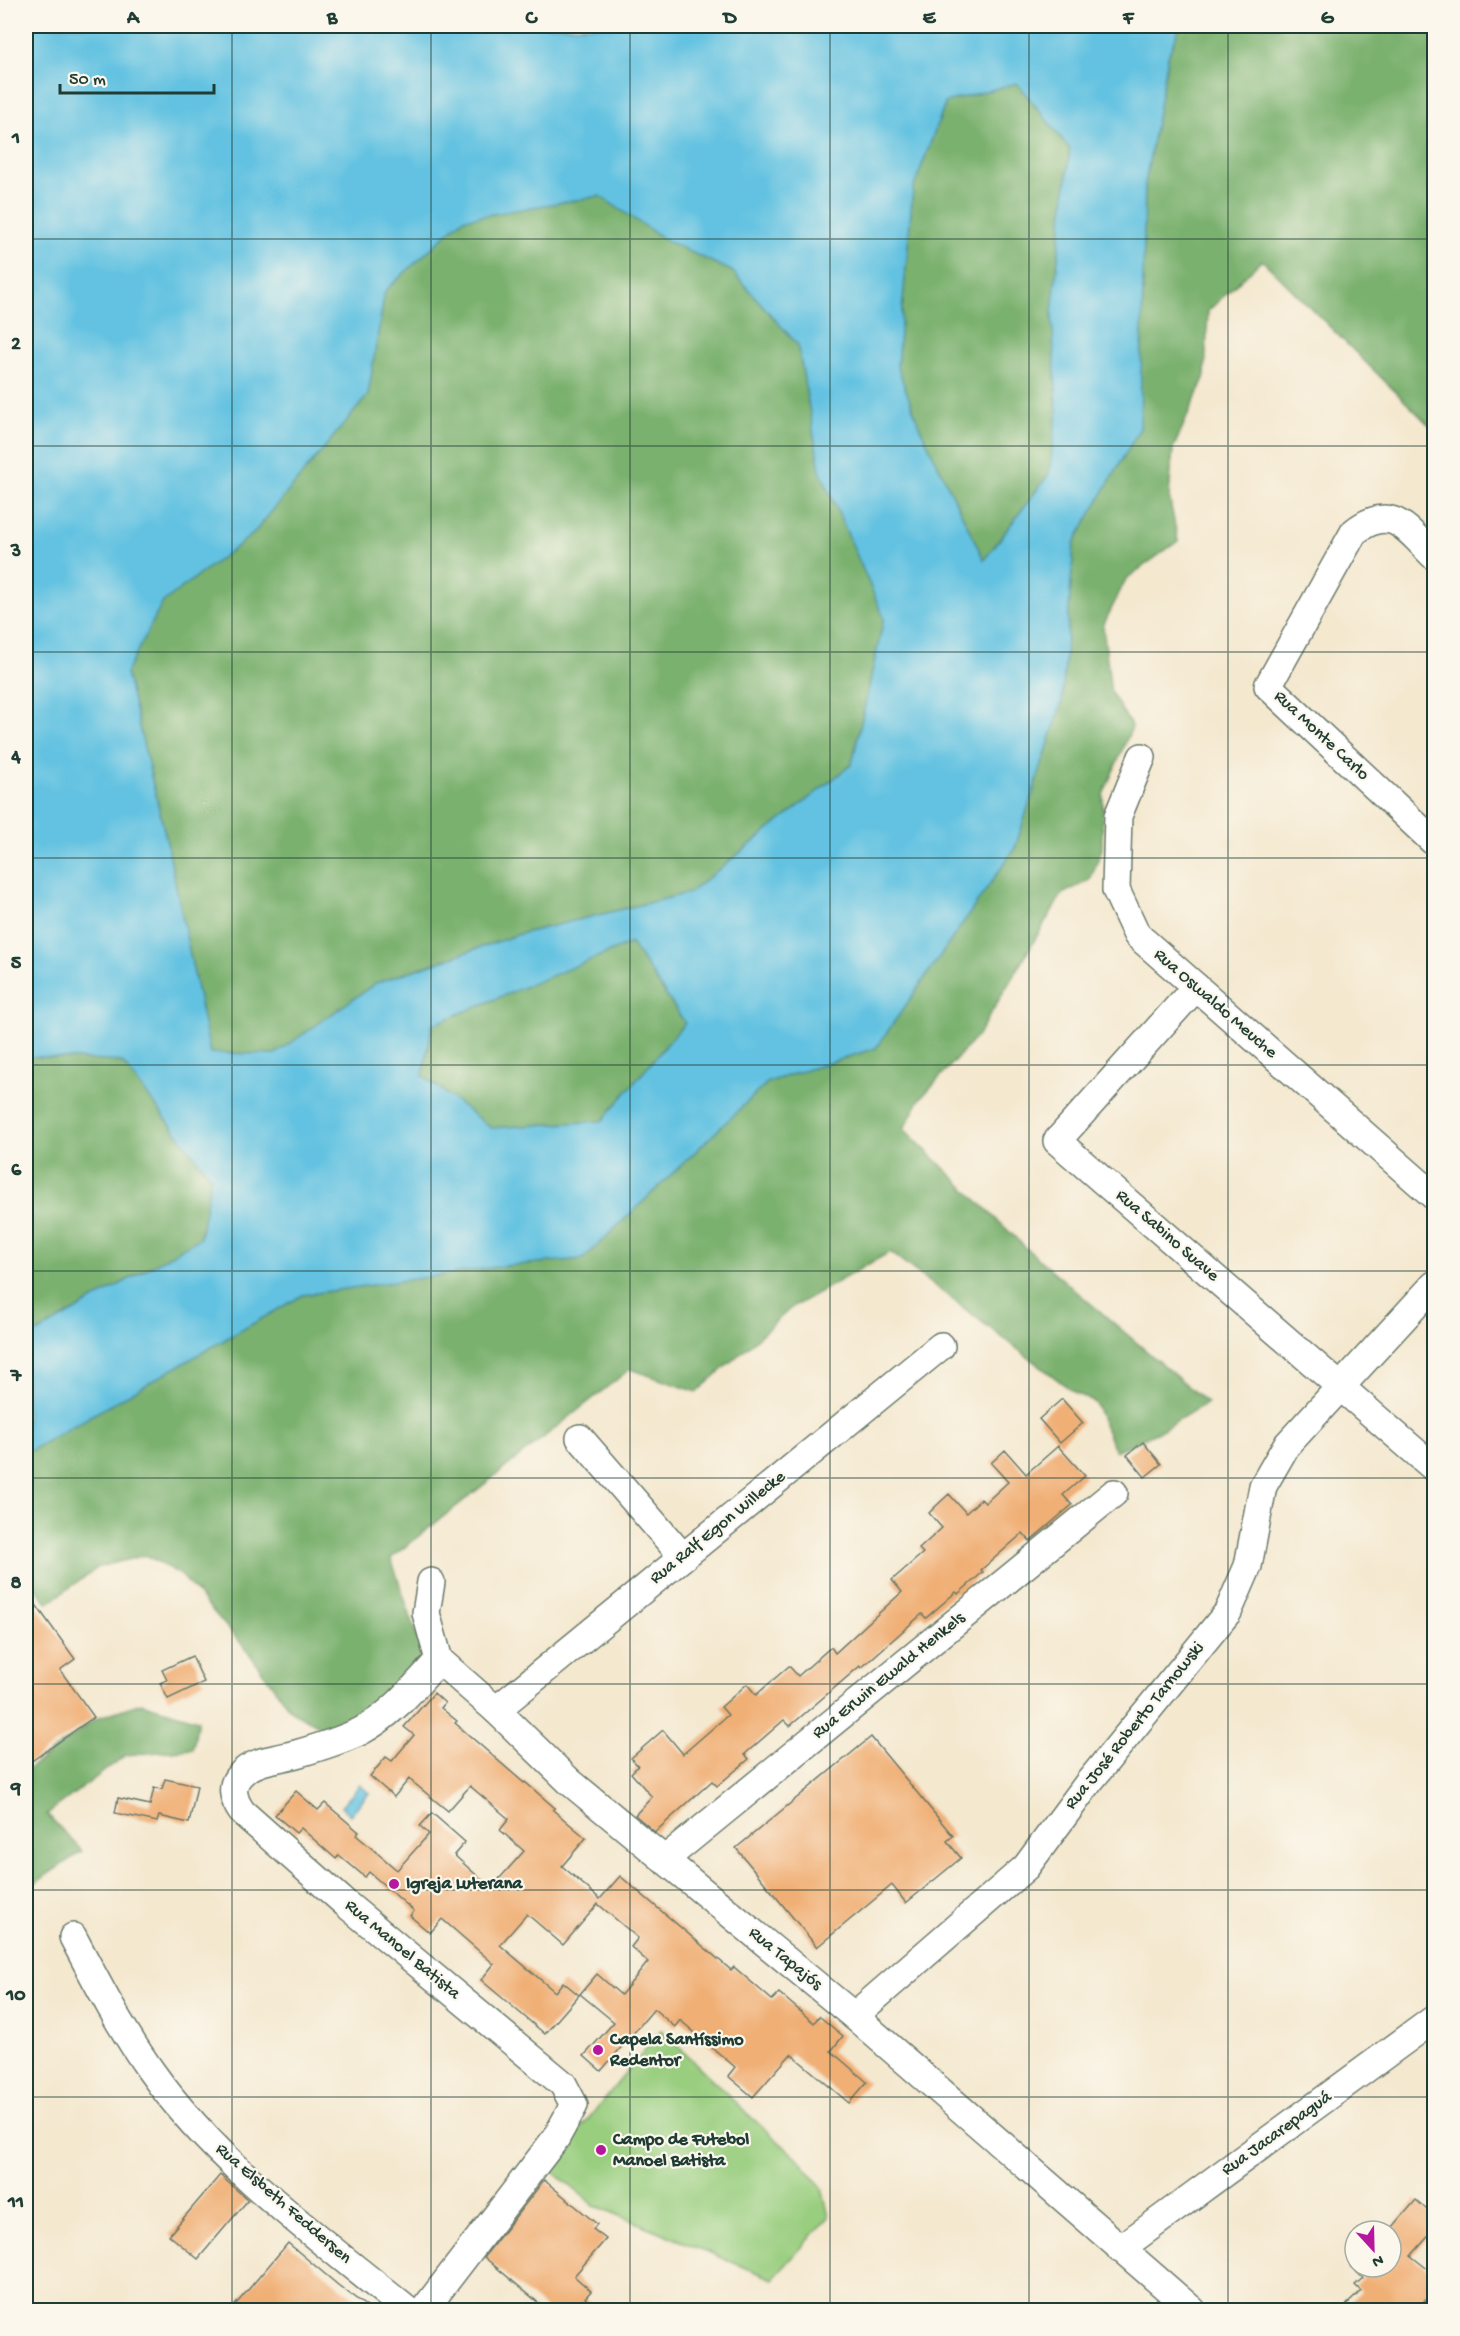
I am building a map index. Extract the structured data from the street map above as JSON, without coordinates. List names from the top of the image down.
{
  "streets": {
    "street": [
      "Rua Monte Carlo",
      "Rua Oswaldo Meuche",
      "Rua Sabino Suave",
      "Rua Ralf Egon Willecke",
      "Rua Erwin Ewald Henkels",
      "Rua José Roberto Tarnowski",
      "Rua Manoel Batista",
      "Rua Tapajós",
      "Rua Jacarepaguá",
      "Rua Elsbeth Feddersen"
    ]
  },
  "crossings": [
    ["Rua Oswaldo Meuche", "Rua Sabino Suave"],
    ["Rua Sabino Suave", "Rua José Roberto Tarnowski"],
    ["Rua Ralf Egon Willecke", "Rua Tapajós"],
    ["Rua Erwin Ewald Henkels", "Rua Tapajós"],
    ["Rua José Roberto Tarnowski", "Rua Tapajós"],
    ["Rua Manoel Batista", "Rua Tapajós"],
    ["Rua Tapajós", "Rua Jacarepaguá"]
  ],
  "places": ["Igreja Luterana", "Capela Santíssimo Redentor", "Campo de Futebol Manoel Batista"],
  "scale_bar": "50 m",
  "north": "bottom",
  "grid": {
    "columns": [
      "A",
      "B",
      "C",
      "D",
      "E",
      "F",
      "G"
    ],
    "rows": [
      "1",
      "2",
      "3",
      "4",
      "5",
      "6",
      "7",
      "8",
      "9",
      "10",
      "11"
    ]
  }
}
